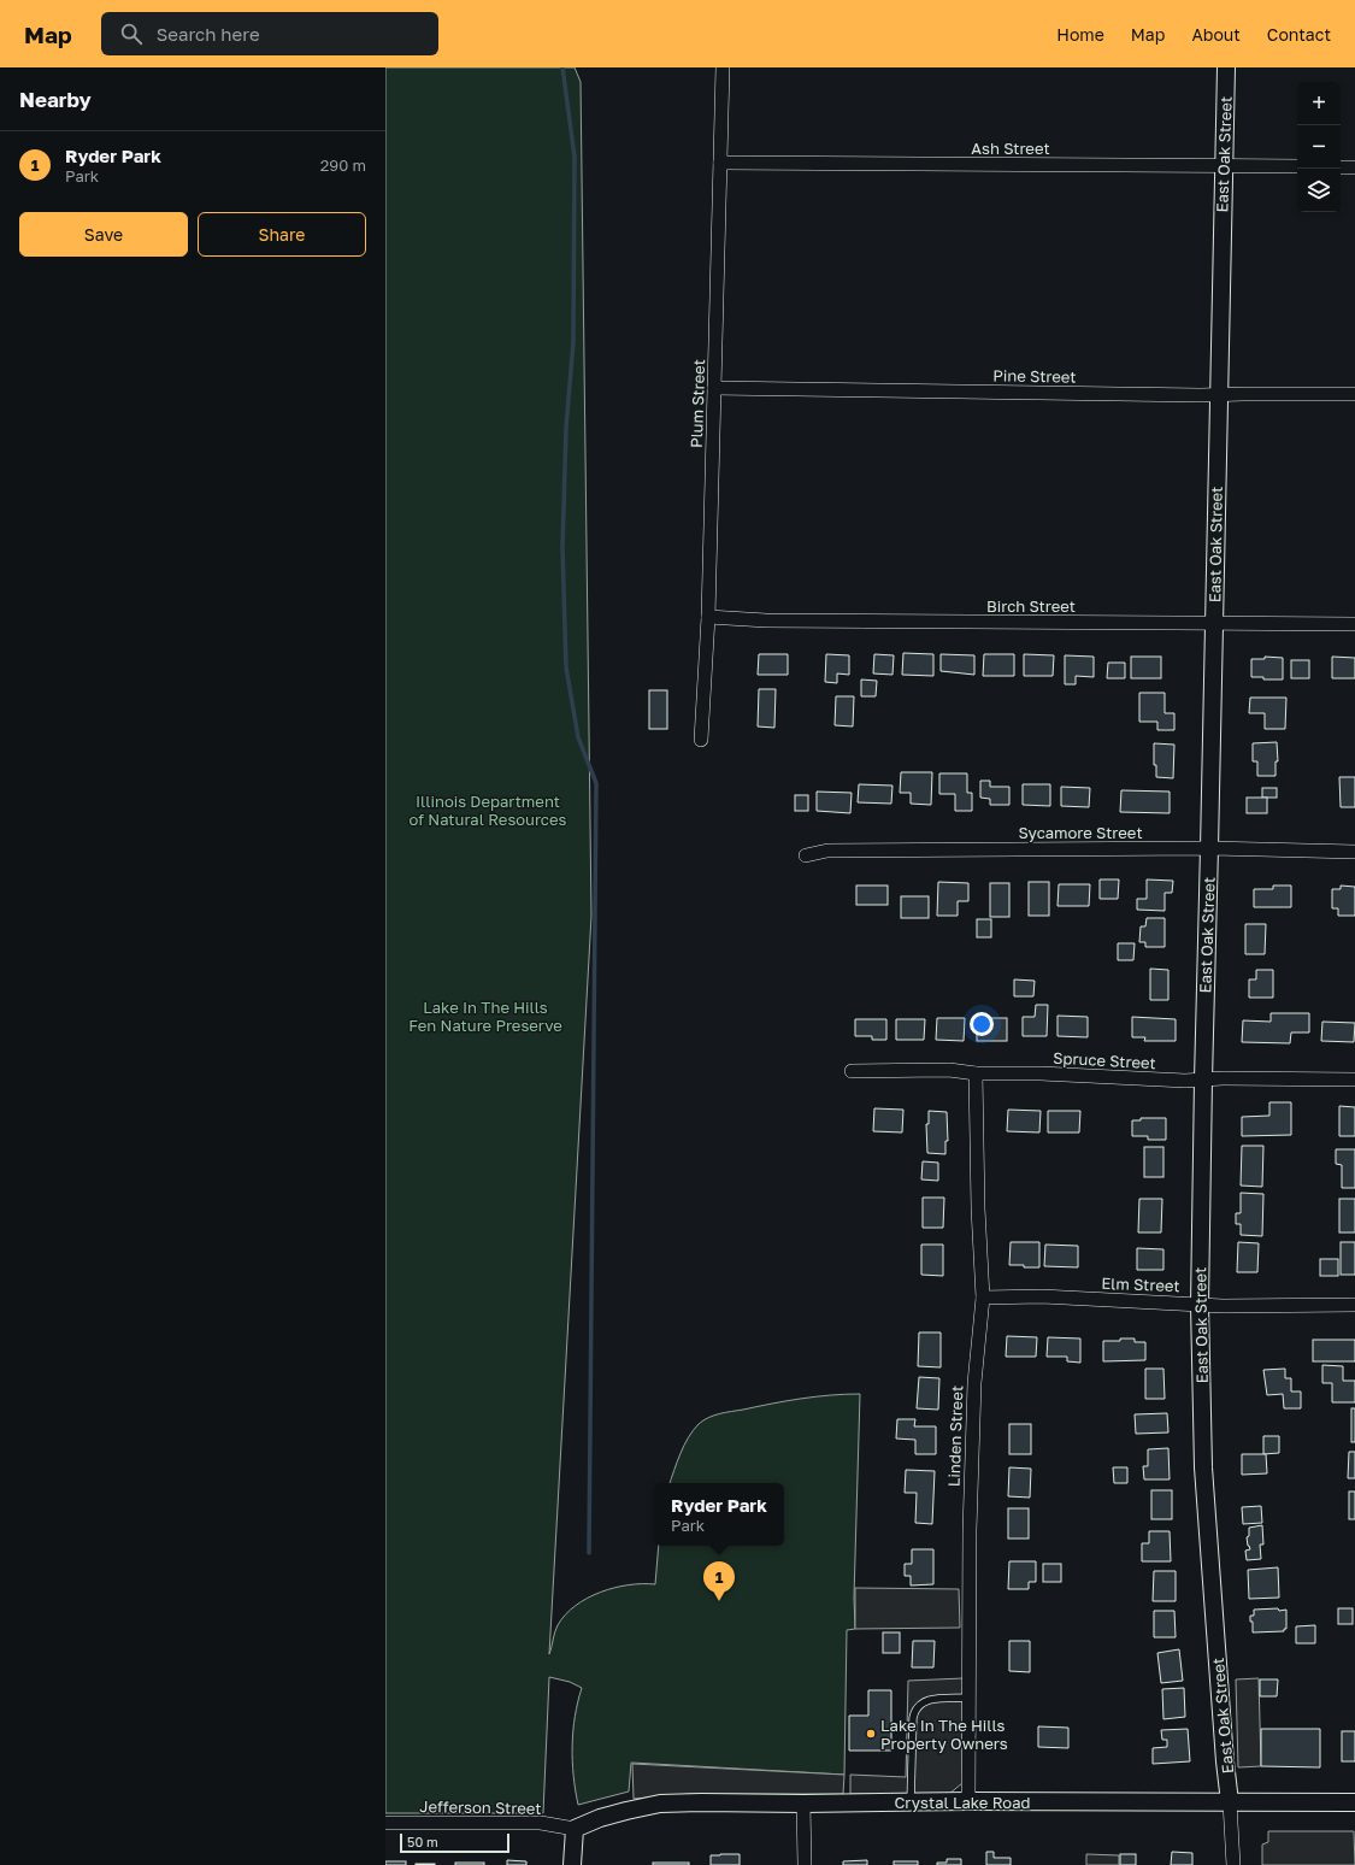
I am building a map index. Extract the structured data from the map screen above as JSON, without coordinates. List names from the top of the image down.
{
  "streets": {
    "street": [
      "Ash Street",
      "East Oak Street",
      "Pine Street",
      "Plum Street",
      "Birch Street",
      "Sycamore Street",
      "Spruce Street",
      "Elm Street",
      "Linden Street",
      "Crystal Lake Road",
      "Jefferson Street"
    ]
  },
  "crossings": [
    ["Ash Street", "East Oak Street"],
    ["Ash Street", "Plum Street"],
    ["East Oak Street", "Pine Street"],
    ["East Oak Street", "Birch Street"],
    ["East Oak Street", "Sycamore Street"],
    ["East Oak Street", "Spruce Street"],
    ["East Oak Street", "Elm Street"],
    ["East Oak Street", "Crystal Lake Road"],
    ["Pine Street", "Plum Street"],
    ["Plum Street", "Birch Street"],
    ["Spruce Street", "Linden Street"],
    ["Elm Street", "Linden Street"],
    ["Linden Street", "Crystal Lake Road"],
    ["Crystal Lake Road", "Jefferson Street"]
  ],
  "parks": ["Illinois Department of Natural Resources", "Lake In The Hills Fen Nature Preserve"],
  "places": ["Lake In The Hills Property Owners"],
  "scale_bar": "50 m",
  "page": {
    "header": "Map",
    "search": "Search here",
    "nav": [
      "Home",
      "Map",
      "About",
      "Contact"
    ],
    "heading": "Nearby",
    "map_buttons": ["+", "−"],
    "list": [
      {
        "mark": "1",
        "name": "Ryder Park",
        "note": "Park",
        "value": "290 m"
      }
    ],
    "buttons": ["Save", "Share"],
    "popup": ["Ryder Park", "Park"],
    "pins": "1",
    "scale": "50 m"
  }
}
